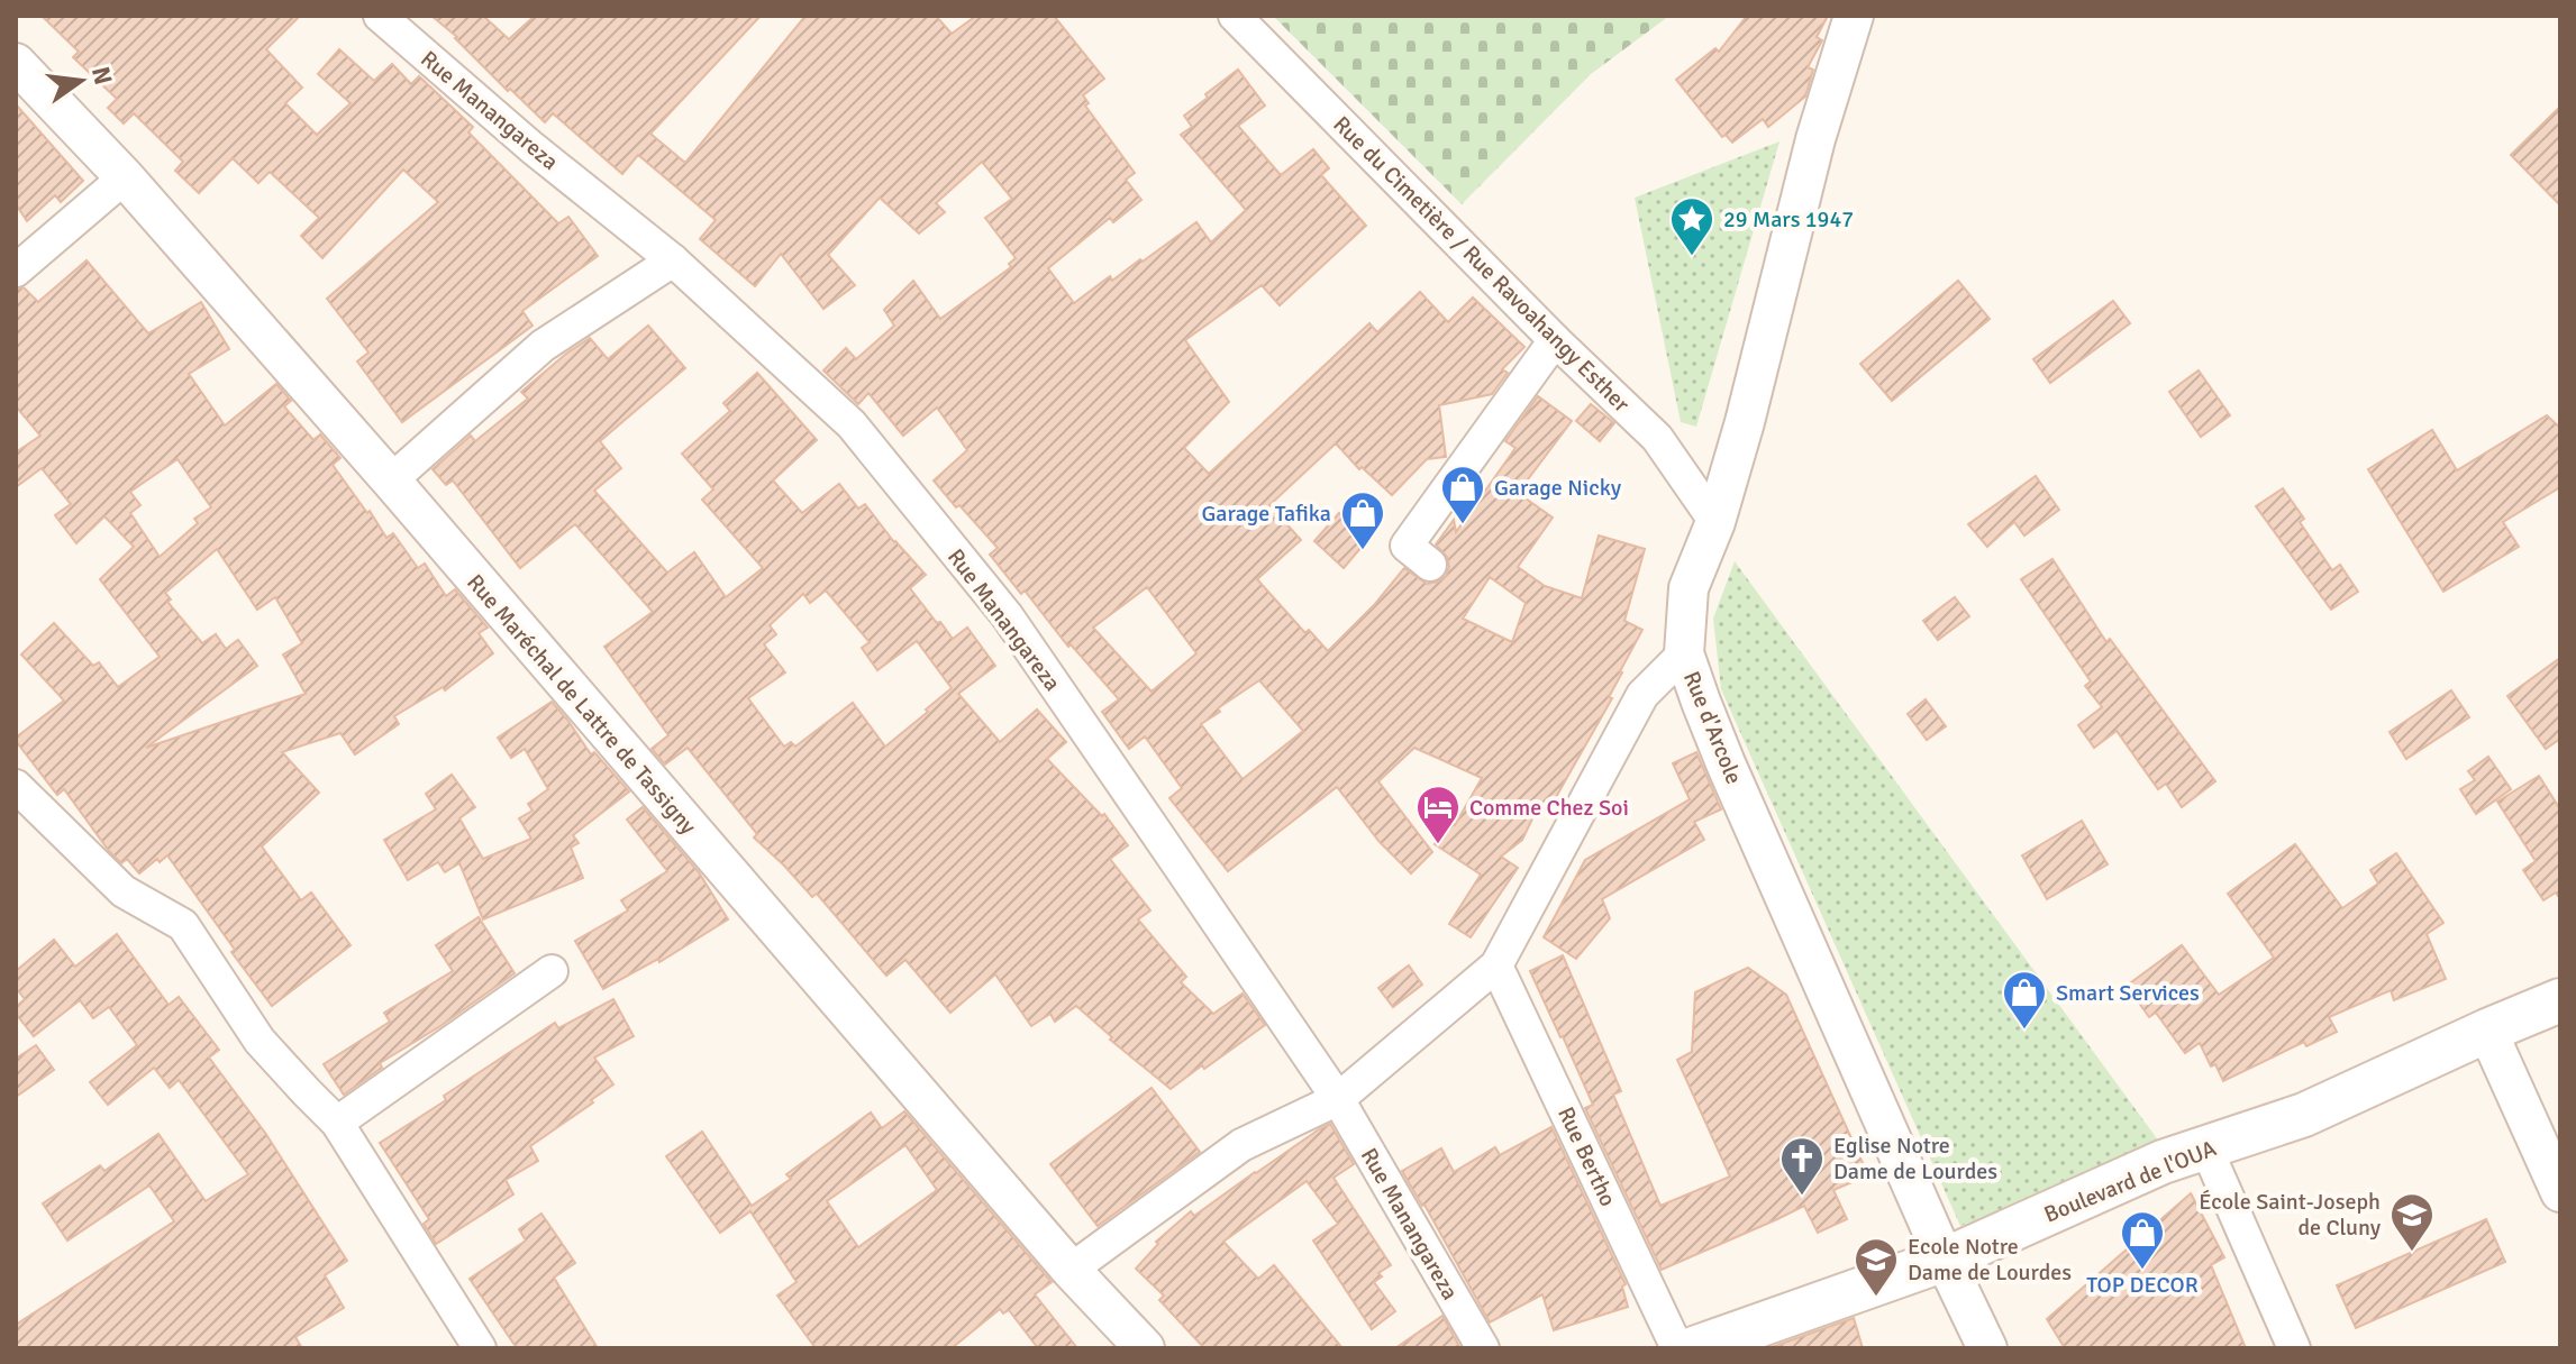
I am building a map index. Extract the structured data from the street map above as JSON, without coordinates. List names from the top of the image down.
{
  "streets": {
    "main road": ["Boulevard de l'OUA"],
    "street": [
      "Rue Manangareza",
      "Rue du Cimetière / Rue Ravoahangy Esther",
      "Rue Maréchal de Lattre de Tassigny",
      "Rue d'Arcole",
      "Rue Bertho"
    ]
  },
  "crossings": [
    ["Rue du Cimetière / Rue Ravoahangy Esther", "Rue d'Arcole"],
    ["Rue d'Arcole", "Boulevard de l'OUA"]
  ],
  "places": {
    "place": ["29 Mars 1947"],
    "shop": [
      "Garage Nicky",
      "Garage Tafika",
      "Smart Services",
      "TOP DECOR"
    ],
    "hotel": ["Comme Chez Soi"],
    "church": ["Eglise Notre Dame de Lourdes"],
    "school or university": ["École Saint-Joseph de Cluny", "Ecole Notre Dame de Lourdes"]
  },
  "north": "right"
}
